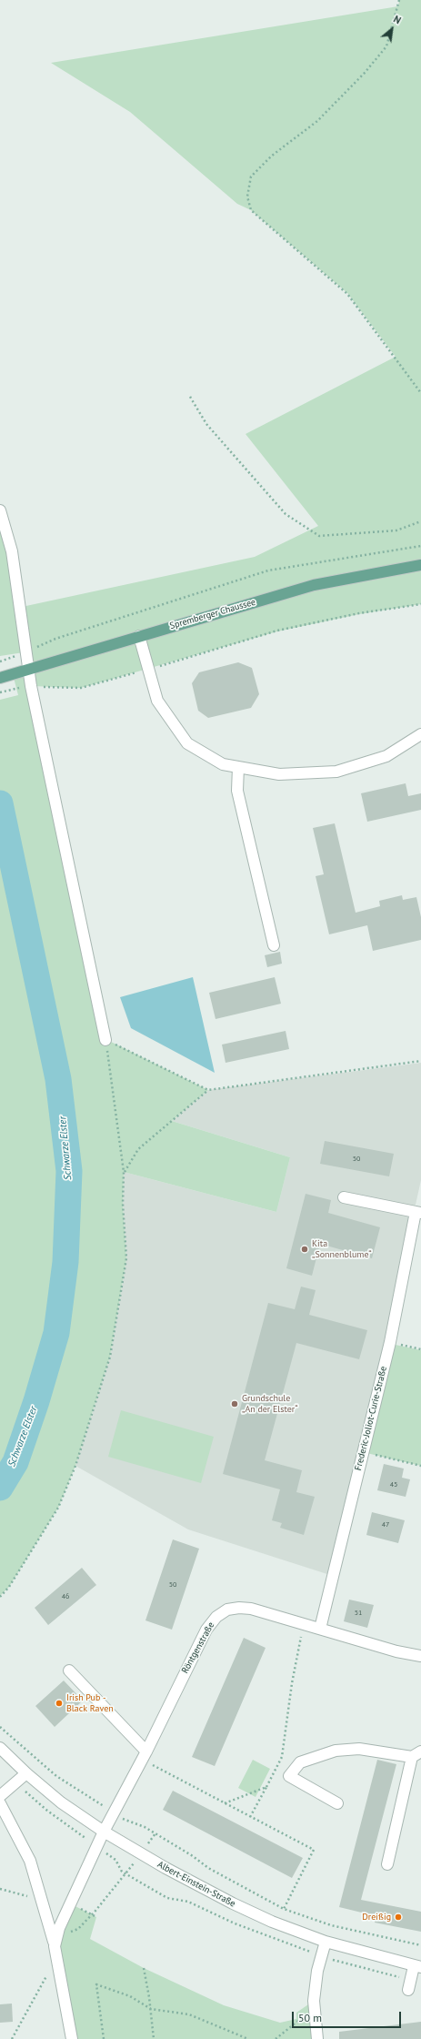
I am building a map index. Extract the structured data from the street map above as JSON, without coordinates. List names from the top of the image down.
{
  "streets": {
    "main road": ["Spremberger Chaussee"],
    "street": ["Frederic-Joliot-Curie-Straße", "Röntgenstraße", "Albert-Einstein-Straße"]
  },
  "crossings": [
    ["Frederic-Joliot-Curie-Straße", "Röntgenstraße"],
    ["Röntgenstraße", "Albert-Einstein-Straße"]
  ],
  "water": ["Schwarze Elster"],
  "places": [
    "Kita „Sonnenblume“",
    "Grundschule „An der Elster“",
    "Irish Pub - Black Raven",
    "Dreißig"
  ],
  "house_numbers": [
    "50",
    "45",
    "47",
    "50",
    "46",
    "51"
  ],
  "scale_bar": "50 m",
  "north": "top right"
}
